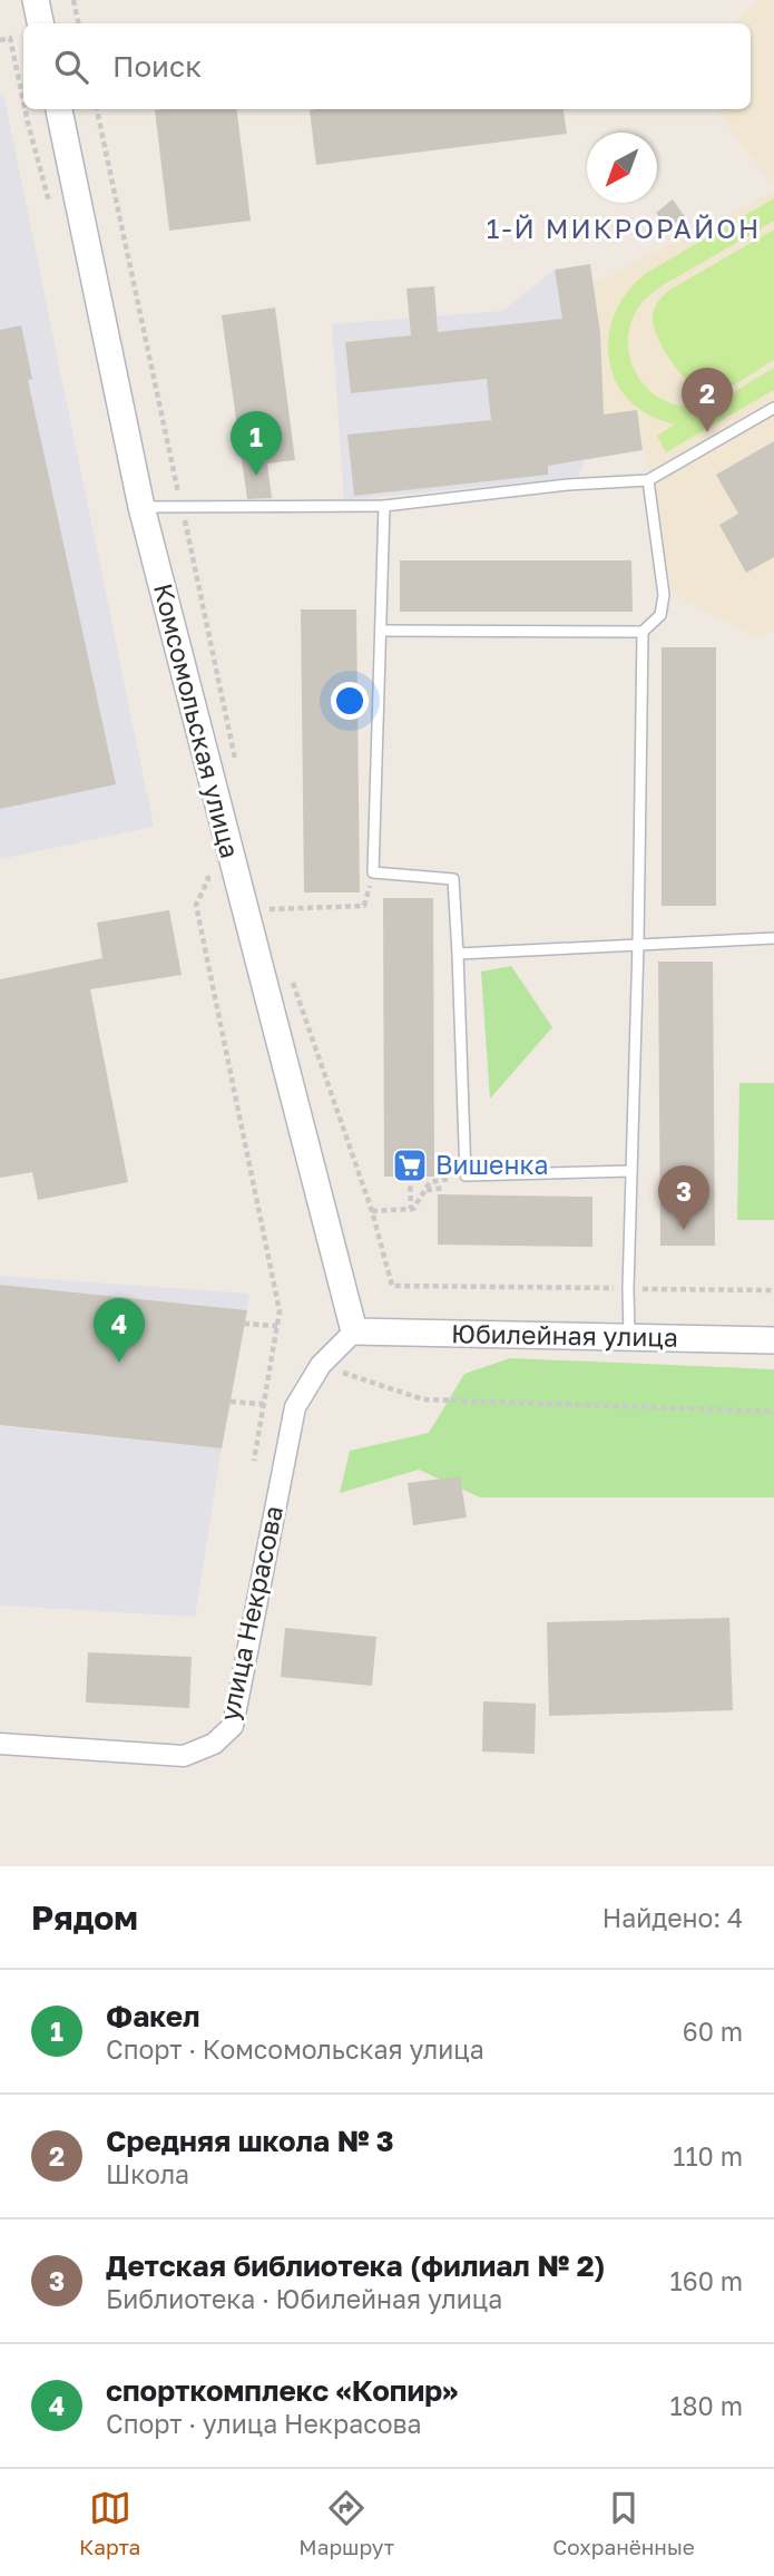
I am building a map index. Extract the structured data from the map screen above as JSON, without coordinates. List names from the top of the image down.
{
  "streets": {
    "street": ["Комсомольская улица", "Юбилейная улица", "улица Некрасова"]
  },
  "crossings": [
    ["Комсомольская улица", "Юбилейная улица"],
    ["Комсомольская улица", "улица Некрасова"],
    ["Юбилейная улица", "улица Некрасова"]
  ],
  "districts": ["1-Й МИКРОРАЙОН"],
  "places": {
    "supermarket": ["Вишенка"]
  },
  "north": "bottom left",
  "page": {
    "search": "Поиск",
    "pins": [
      "2",
      "1",
      "3",
      "4"
    ],
    "heading": ["Рядом", "Найдено: 4"],
    "list": [
      {
        "mark": "1",
        "name": "Факел",
        "note": "Спорт · Комсомольская улица",
        "value": "60 m"
      },
      {
        "mark": "2",
        "name": "Средняя школа № 3",
        "note": "Школа",
        "value": "110 m"
      },
      {
        "mark": "3",
        "name": "Детская библиотека (филиал № 2)",
        "note": "Библиотека · Юбилейная улица",
        "value": "160 m"
      },
      {
        "mark": "4",
        "name": "спорткомплекс «Копир»",
        "note": "Спорт · улица Некрасова",
        "value": "180 m"
      }
    ],
    "nav": ["Карта", "Маршрут", "Сохранённые"]
  }
}
